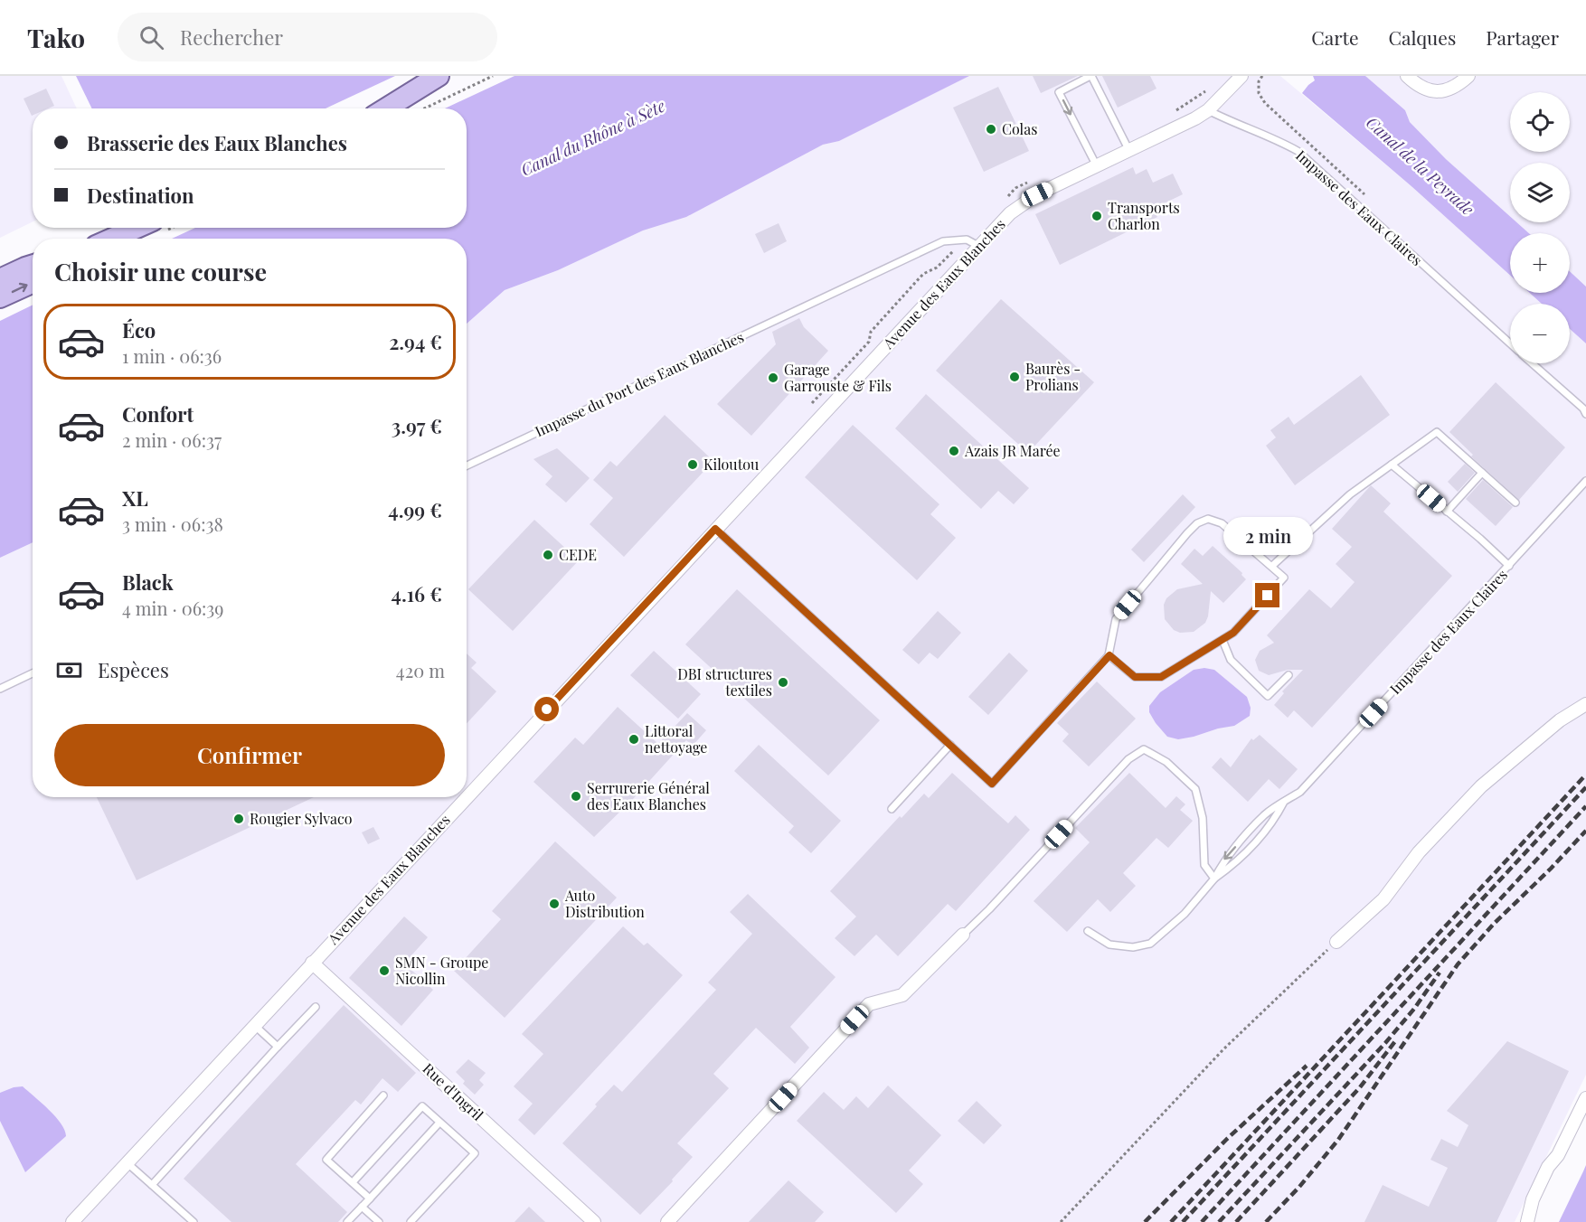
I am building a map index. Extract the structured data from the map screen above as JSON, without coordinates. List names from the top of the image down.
{
  "streets": {
    "street": ["Avenue des Eaux Blanches", "Rue d'Ingril"],
    "lane": ["Impasse des Eaux Claires", "Impasse du Port des Eaux Blanches"]
  },
  "crossings": [
    ["Impasse des Eaux Claires", "Avenue des Eaux Blanches"],
    ["Avenue des Eaux Blanches", "Impasse du Port des Eaux Blanches"],
    ["Avenue des Eaux Blanches", "Rue d'Ingril"]
  ],
  "water": ["Canal du Rhône à Sète", "Canal de la Peyrade"],
  "places": [
    "Colas",
    "Transports Charlon",
    "Baurès - Prolians",
    "Garage Garrouste & Fils",
    "Azais JR Marée",
    "Kiloutou",
    "CEDE",
    "DBI structures textiles",
    "Littoral nettoyage",
    "Serrurerie Général des Eaux Blanches",
    "Rougier Sylvaco",
    "Auto Distribution",
    "SMN - Groupe Nicollin"
  ],
  "page": {
    "header": "Tako",
    "search": "Rechercher",
    "nav": ["Carte", "Calques", "Partager"],
    "map_buttons": ["+", "−"],
    "banner": ["Brasserie des Eaux Blanches", "Destination"],
    "heading": "Choisir une course",
    "list": [
      {
        "name": "Éco",
        "note": "1 min · 06:36",
        "value": "2.94 €"
      },
      {
        "name": "Confort",
        "note": "2 min · 06:37",
        "value": "3.97 €"
      },
      {
        "name": "XL",
        "note": "3 min · 06:38",
        "value": "4.99 €"
      },
      {
        "name": "Black",
        "note": "4 min · 06:39",
        "value": "4.16 €"
      }
    ],
    "bubble": "2 min",
    "pay": ["Espèces", "420 m"],
    "buttons": "Confirmer"
  }
}
